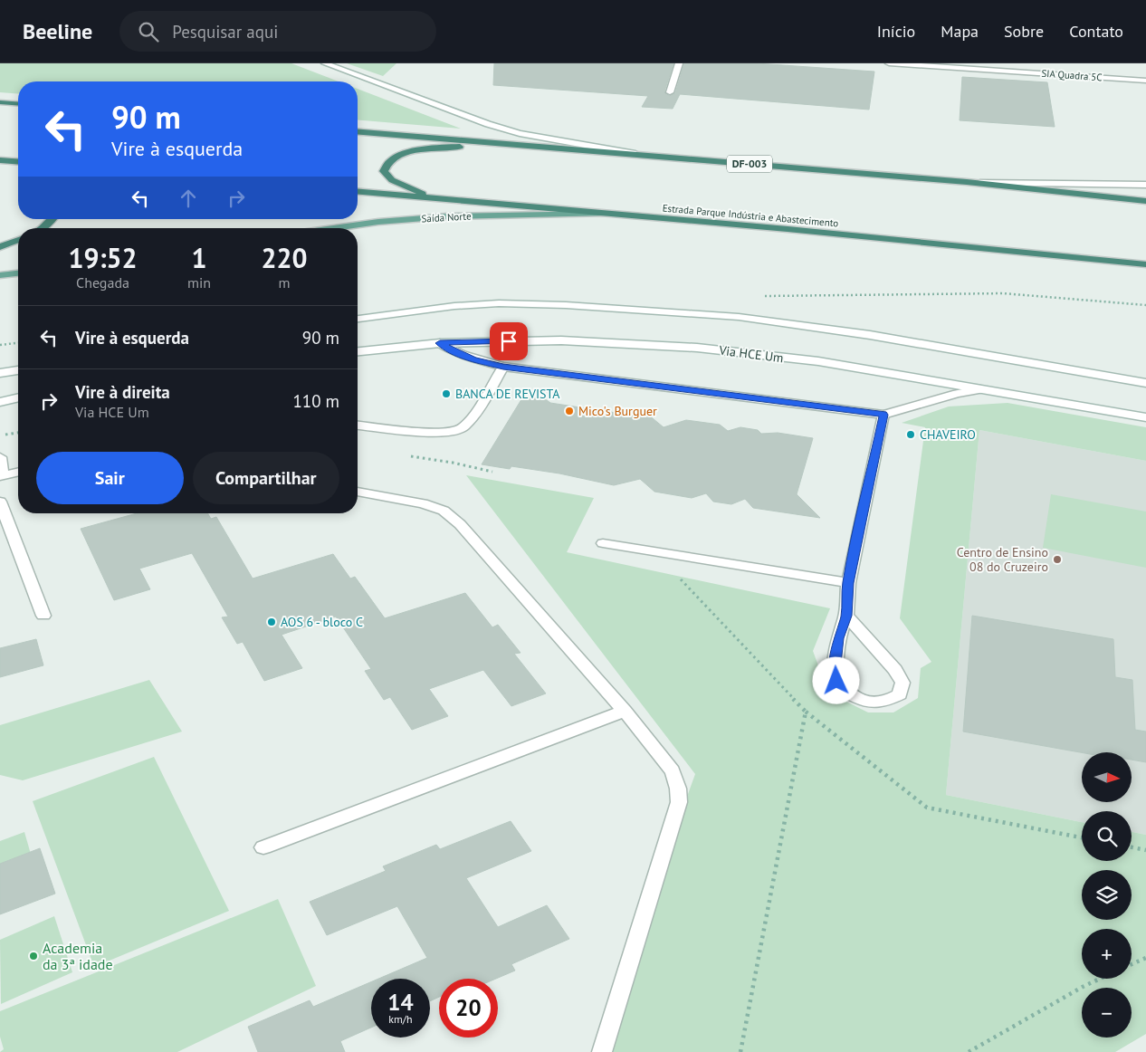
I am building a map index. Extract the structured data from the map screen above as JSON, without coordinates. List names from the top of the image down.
{
  "streets": {
    "highway": ["DF-003", "Estrada Parque Indústria e Abastecimento"],
    "main road": ["Saída Norte"],
    "street": ["SIA Quadra 5C", "Via HCE Um"]
  },
  "crossings": [
    ["Estrada Parque Indústria e Abastecimento", "Saída Norte"]
  ],
  "places": [
    "BANCA DE REVISTA",
    "Mico's Burguer",
    "CHAVEIRO",
    "Centro de Ensino 08 do Cruzeiro",
    "AOS 6 - bloco C",
    "Academia da 3ª idade"
  ],
  "north": "right",
  "page": {
    "header": "Beeline",
    "search": "Pesquisar aqui",
    "nav": [
      "Início",
      "Mapa",
      "Sobre",
      "Contato"
    ],
    "turn": ["90 m", "Vire à esquerda"],
    "eta": [
      "19:52",
      "Chegada",
      "1",
      "min",
      "220",
      "m"
    ],
    "list": [
      {
        "name": "Vire à esquerda",
        "value": "90 m"
      },
      {
        "name": "Vire à direita",
        "note": "Via HCE Um",
        "value": "110 m"
      }
    ],
    "buttons": ["Sair", "Compartilhar"],
    "map_buttons": ["+", "−"],
    "speed": "14 km/h",
    "limit": "20"
  }
}
